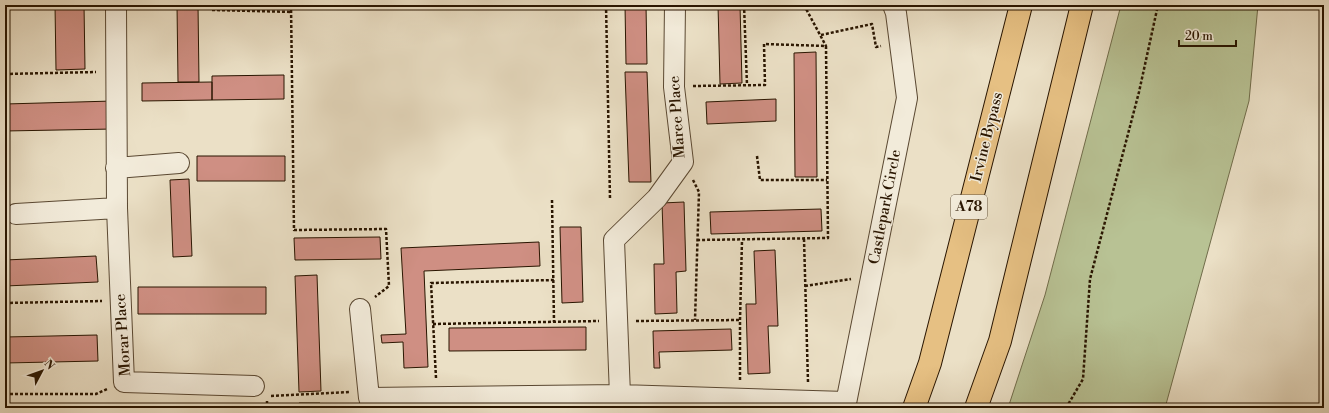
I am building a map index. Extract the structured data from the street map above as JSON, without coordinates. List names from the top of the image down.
{
  "streets": {
    "highway": ["Irvine Bypass", "A78"],
    "street": ["Maree Place", "Castlepark Circle", "Morar Place"]
  },
  "scale_bar": "20 m",
  "north": "top right"
}
